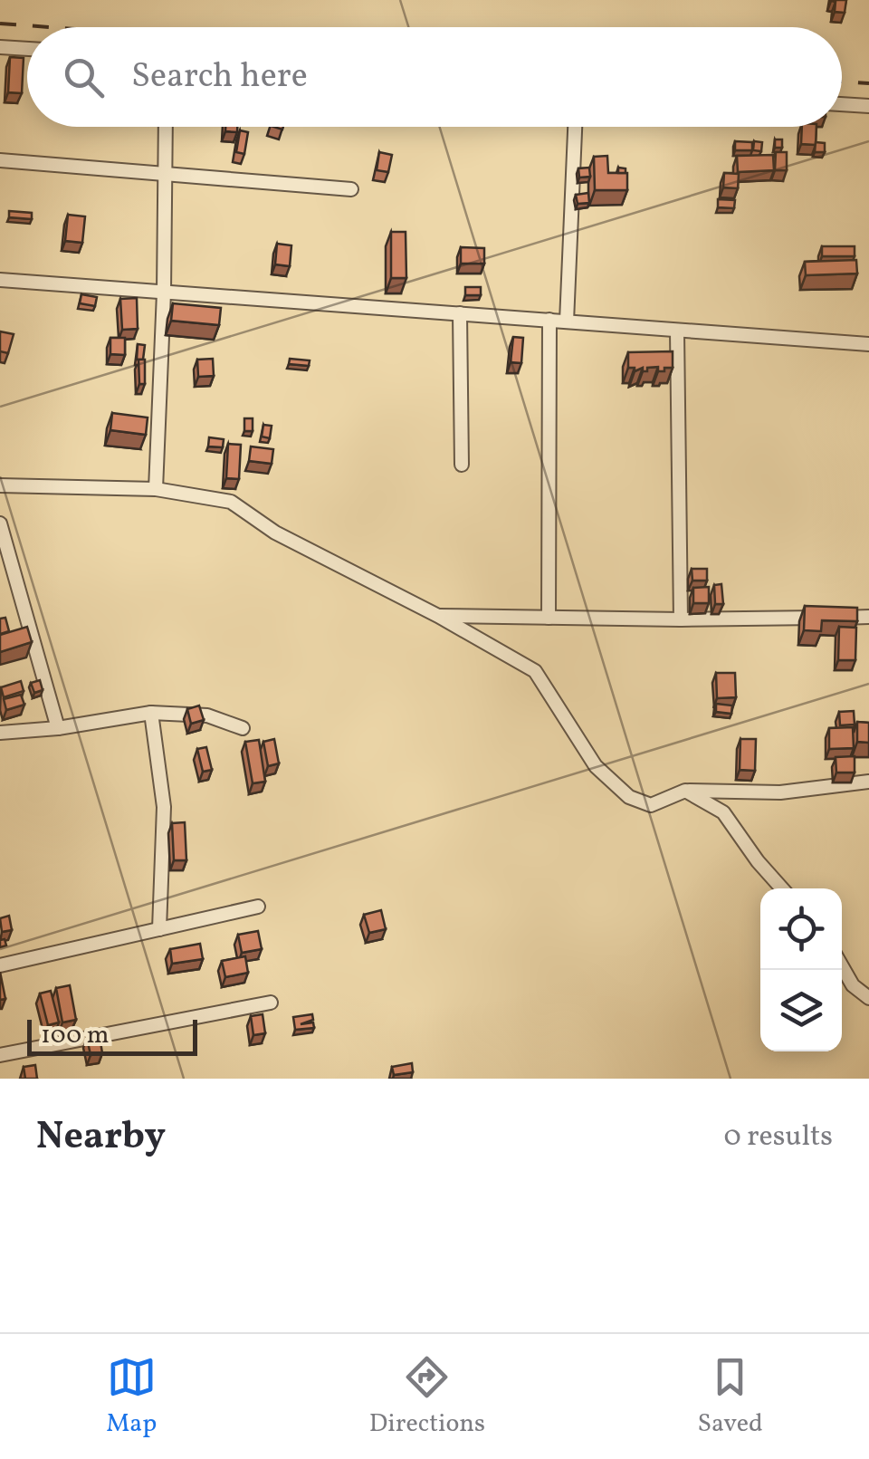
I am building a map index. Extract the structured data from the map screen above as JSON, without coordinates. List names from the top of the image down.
{
  "scale_bar": "100 m",
  "page": {
    "search": "Search here",
    "scale": "100 m",
    "heading": ["Nearby", "0 results"],
    "nav": ["Map", "Directions", "Saved"]
  }
}
